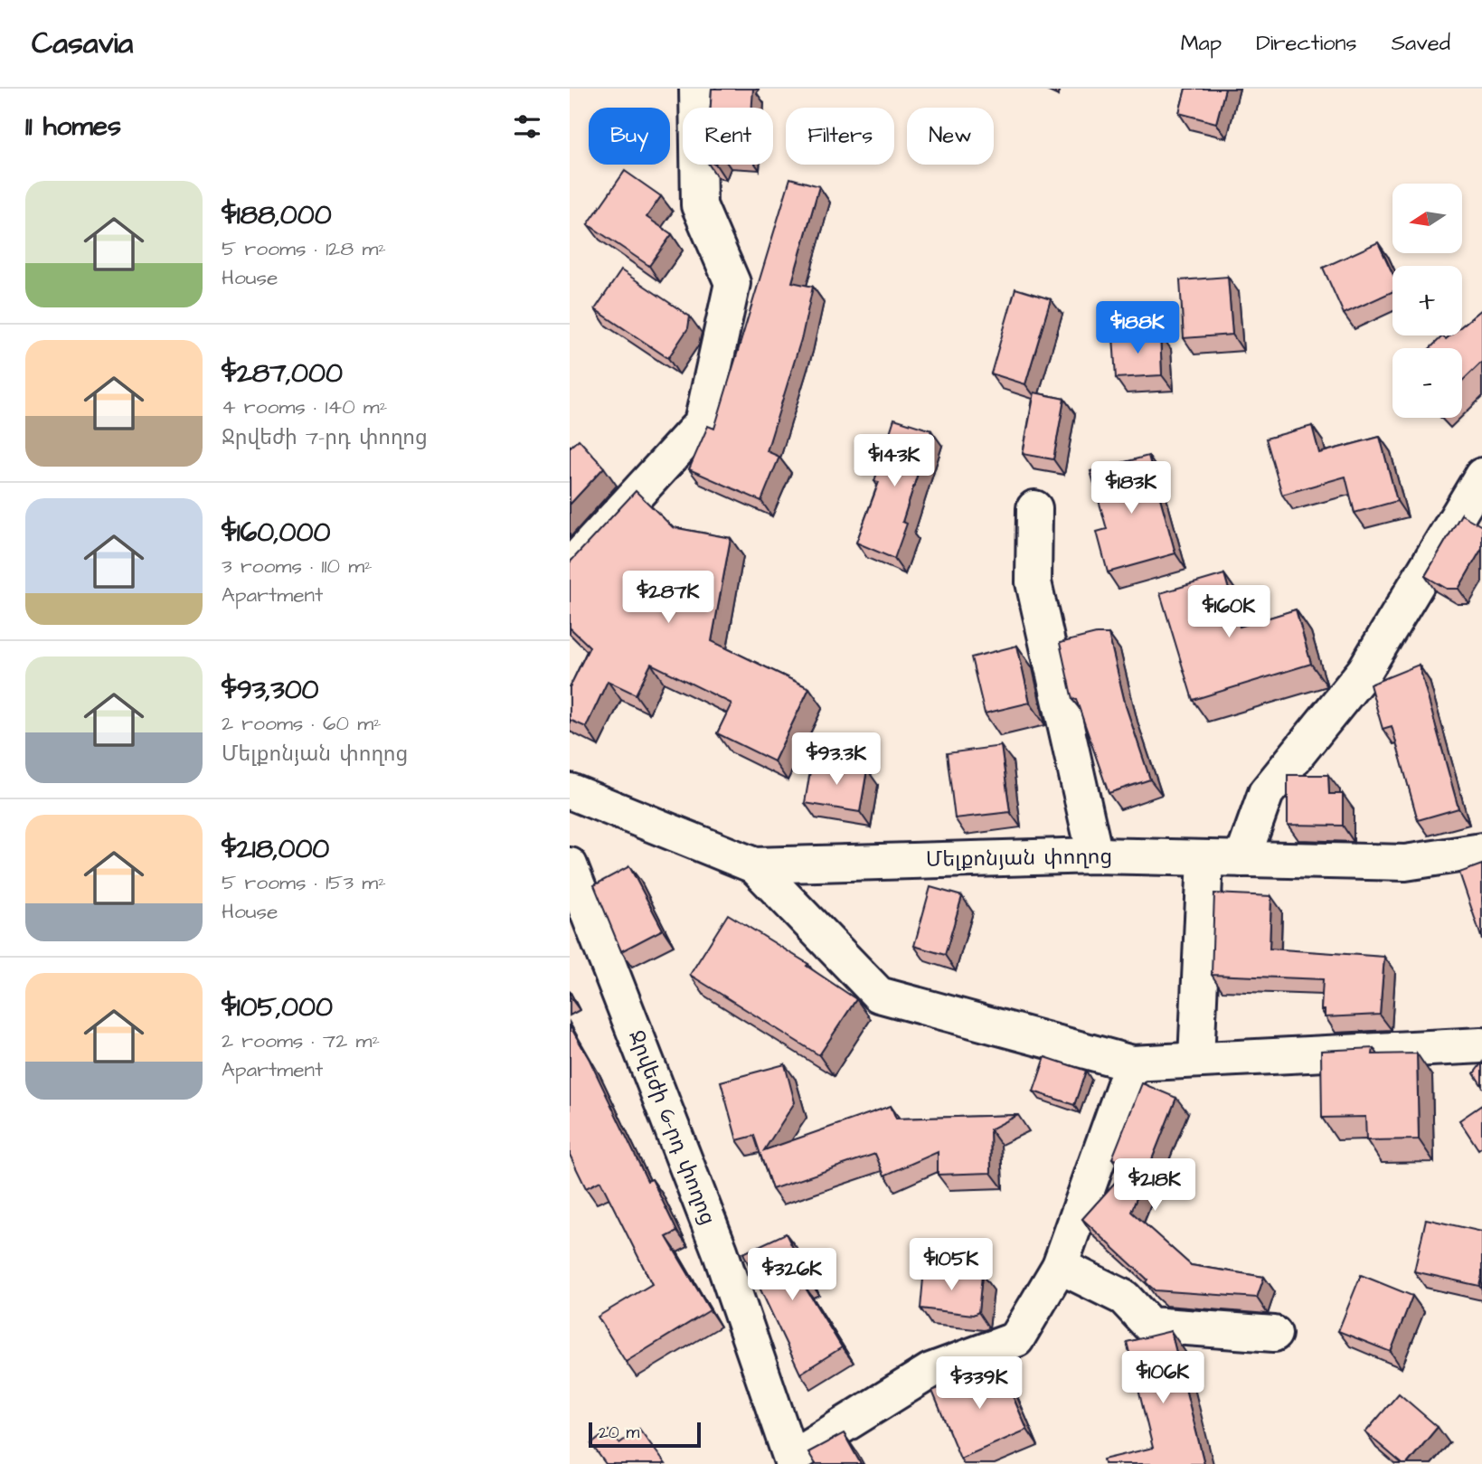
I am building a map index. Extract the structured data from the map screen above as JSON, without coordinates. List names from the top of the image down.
{
  "streets": {
    "street": ["Մելքոնյան փողոց", "Ջրվեժի 6-րդ փողոց"]
  },
  "scale_bar": "20 m",
  "north": "left",
  "page": {
    "header": "Casavia",
    "nav": ["Map", "Directions", "Saved"],
    "heading": "11 homes",
    "chip": [
      "Buy",
      "Rent",
      "Filters",
      "New"
    ],
    "list": [
      {
        "name": "$188,000",
        "note": "5 rooms · 128 m² · House"
      },
      {
        "name": "$287,000",
        "note": "4 rooms · 140 m² · Ջրվեժի 7-րդ փողոց"
      },
      {
        "name": "$160,000",
        "note": "3 rooms · 110 m² · Apartment"
      },
      {
        "name": "$93,300",
        "note": "2 rooms · 60 m² · Մելքոնյան փողոց"
      },
      {
        "name": "$218,000",
        "note": "5 rooms · 153 m² · House"
      },
      {
        "name": "$105,000",
        "note": "2 rooms · 72 m² · Apartment"
      }
    ],
    "map_buttons": ["+", "−"],
    "price": [
      "$188K",
      "$143K",
      "$183K",
      "$287K",
      "$160K",
      "$93.3K",
      "$218K",
      "$105K",
      "$326K",
      "$106K",
      "$339K"
    ],
    "scale": "20 m"
  }
}
